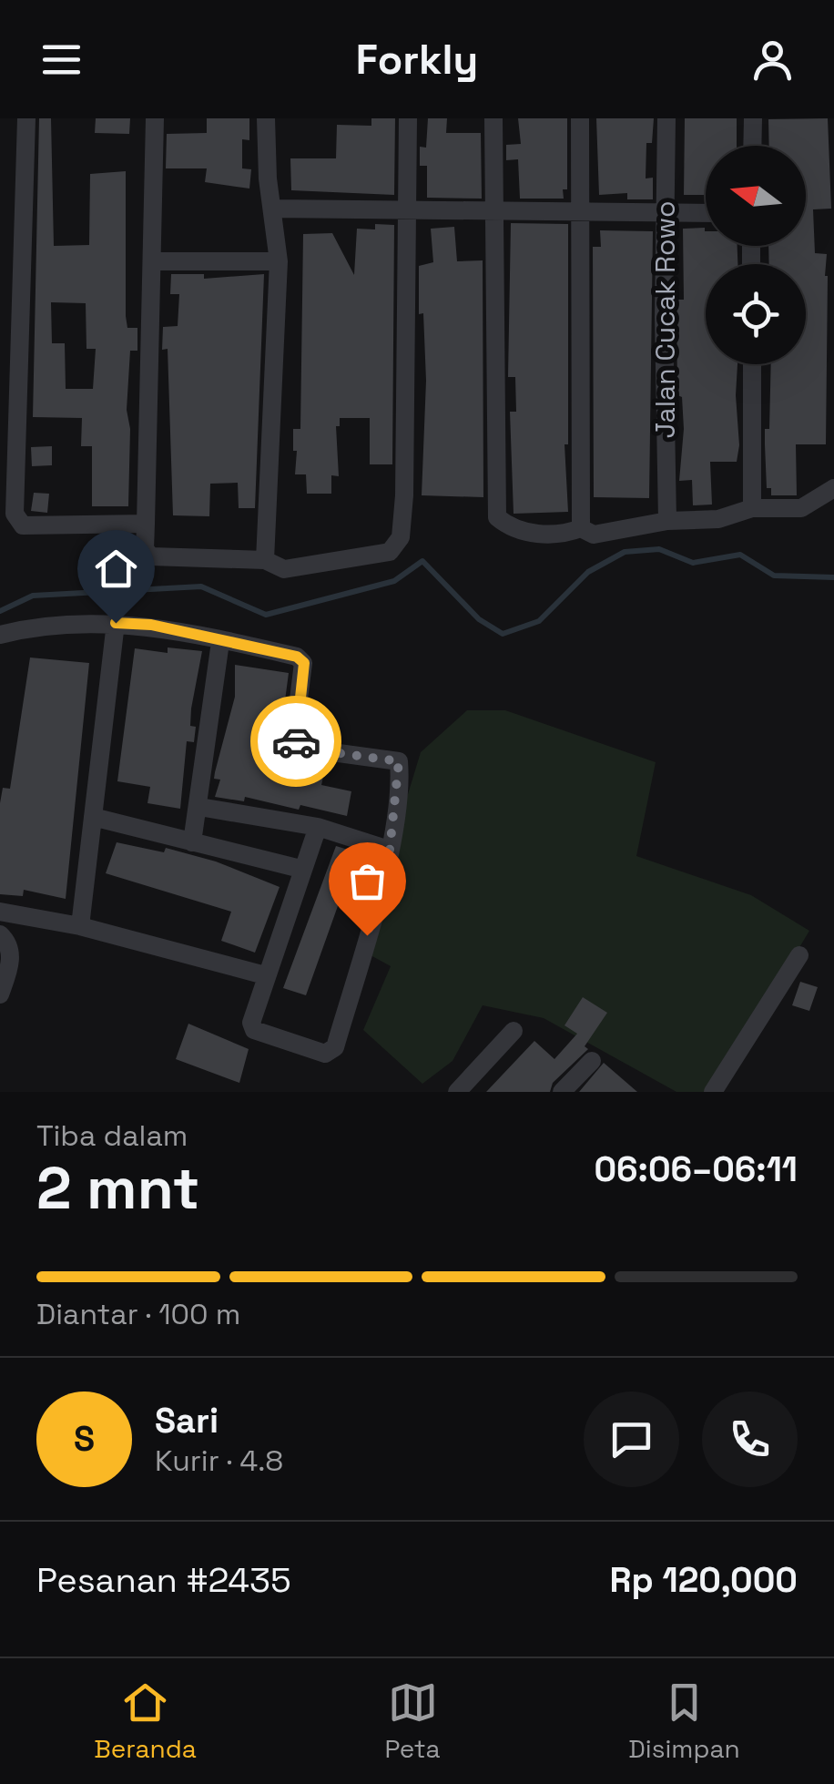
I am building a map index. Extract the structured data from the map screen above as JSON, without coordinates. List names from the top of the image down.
{
  "streets": {
    "street": ["Jalan Cucak Rowo"]
  },
  "north": "left",
  "page": {
    "header": "Forkly",
    "heading": ["2 mnt", "Tiba dalam", "06:06–06:11"],
    "panel": [
      "Sari",
      "Kurir · 4.8",
      "Pesanan #2435",
      "Rp 120,000"
    ],
    "bar": "Diantar · 100 m",
    "round": "S",
    "tabs": ["Beranda", "Peta", "Disimpan"]
  }
}
